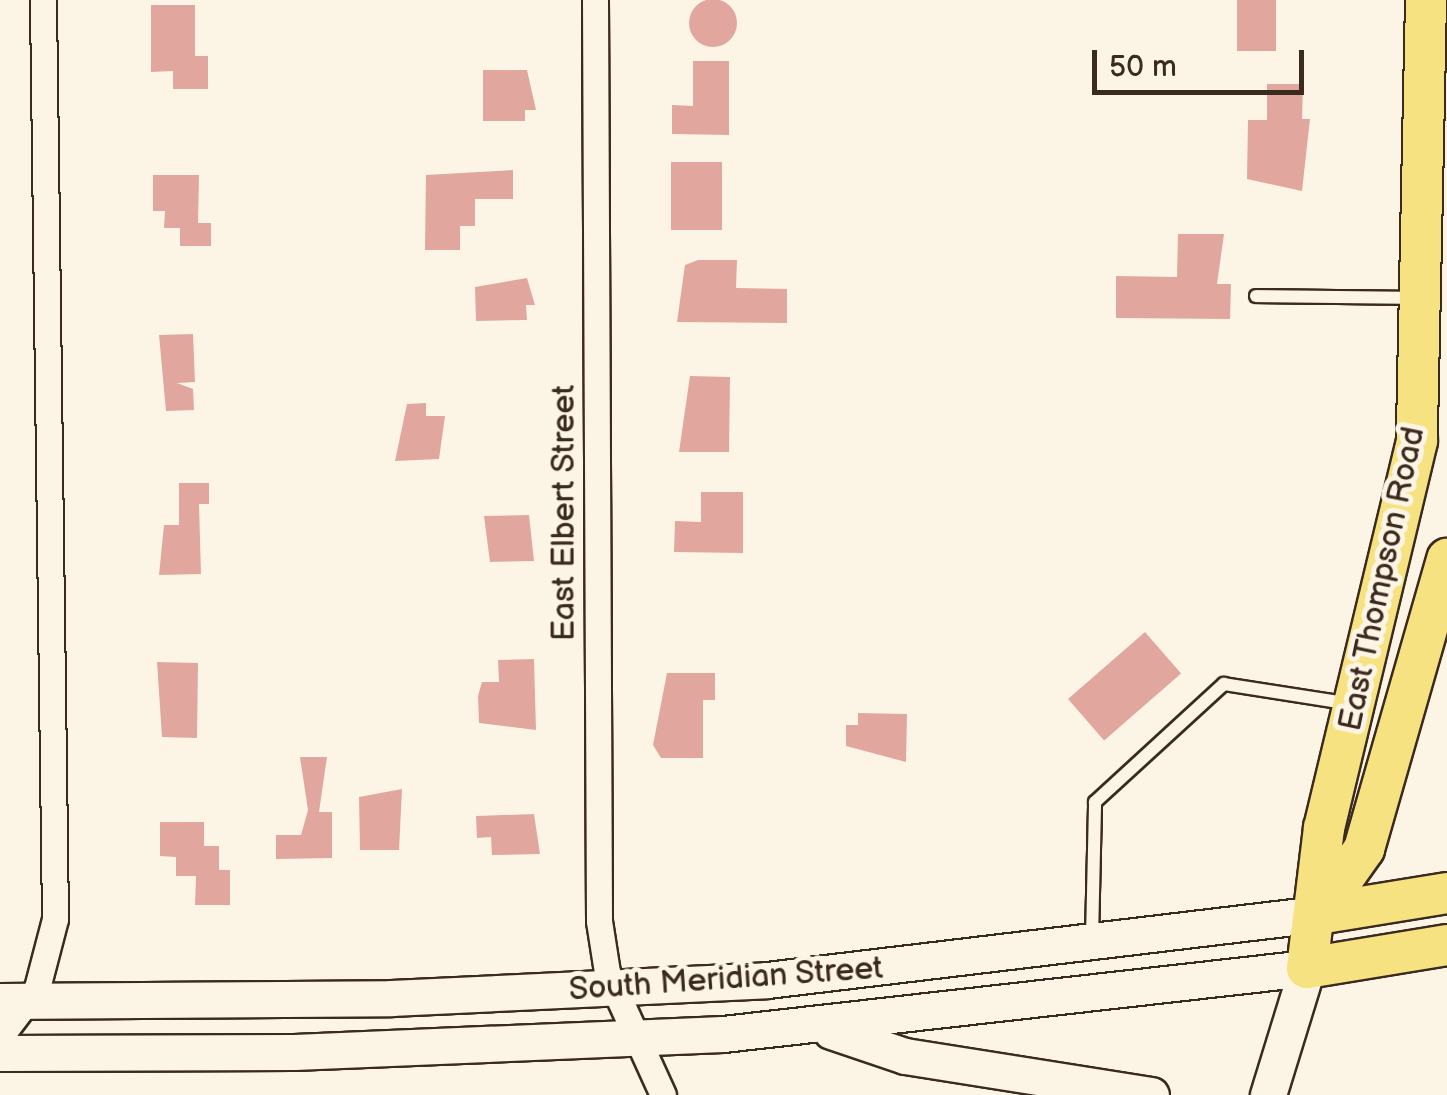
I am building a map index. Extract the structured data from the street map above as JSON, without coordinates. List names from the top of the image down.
{
  "streets": {
    "main road": ["East Thompson Road", "South Meridian Street"],
    "street": ["East Elbert Street"]
  },
  "crossings": [
    ["East Elbert Street", "South Meridian Street"],
    ["East Thompson Road", "South Meridian Street"]
  ],
  "scale_bar": "50 m"
}
